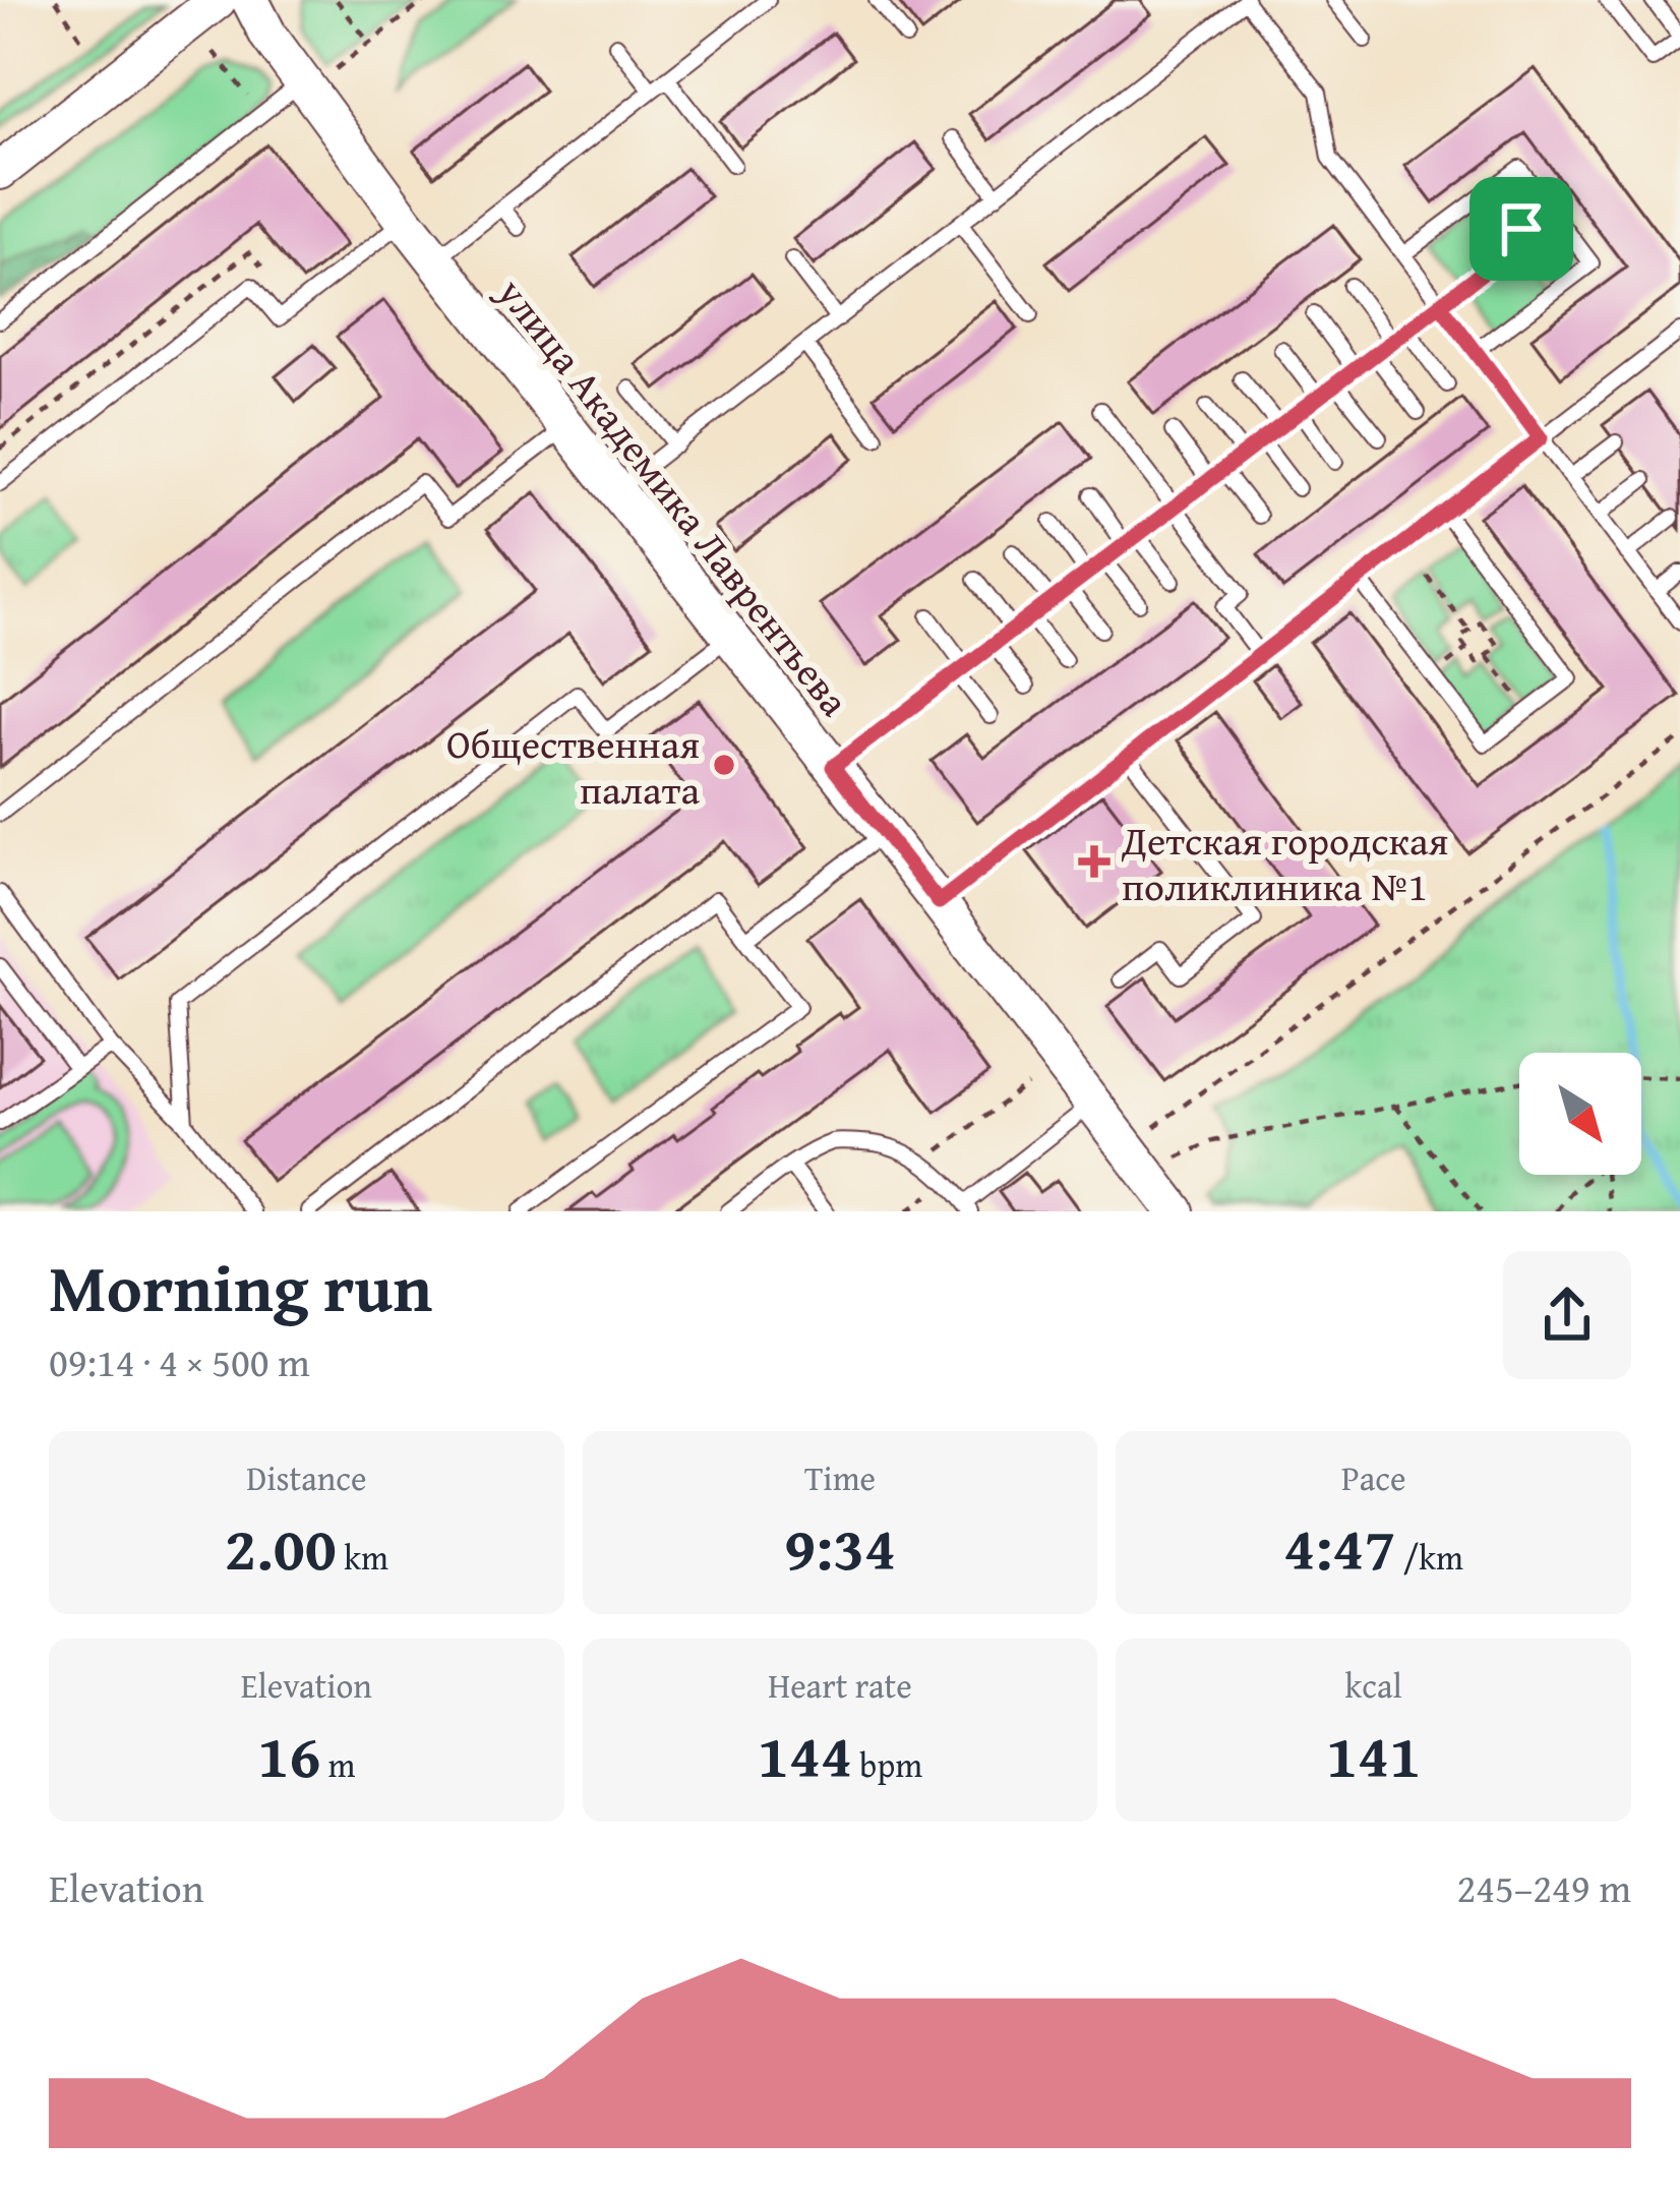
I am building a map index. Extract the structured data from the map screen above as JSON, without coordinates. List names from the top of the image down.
{
  "streets": {
    "street": ["улица Академика Лаврентьева"]
  },
  "places": {
    "other": ["Общественная палата"],
    "health": ["Детская городская поликлиника №1"]
  },
  "north": "bottom right",
  "page": {
    "heading": ["Morning run", "09:14 · 4 × 500 m"],
    "stats": [
      ["Distance", "2.00 km"],
      ["Time", "9:34"],
      ["Pace", "4:47 /km"],
      ["Elevation", "16 m"],
      ["Heart rate", "144 bpm"],
      ["kcal", "141"]
    ],
    "chart": ["Elevation", "245–249 m"]
  }
}
